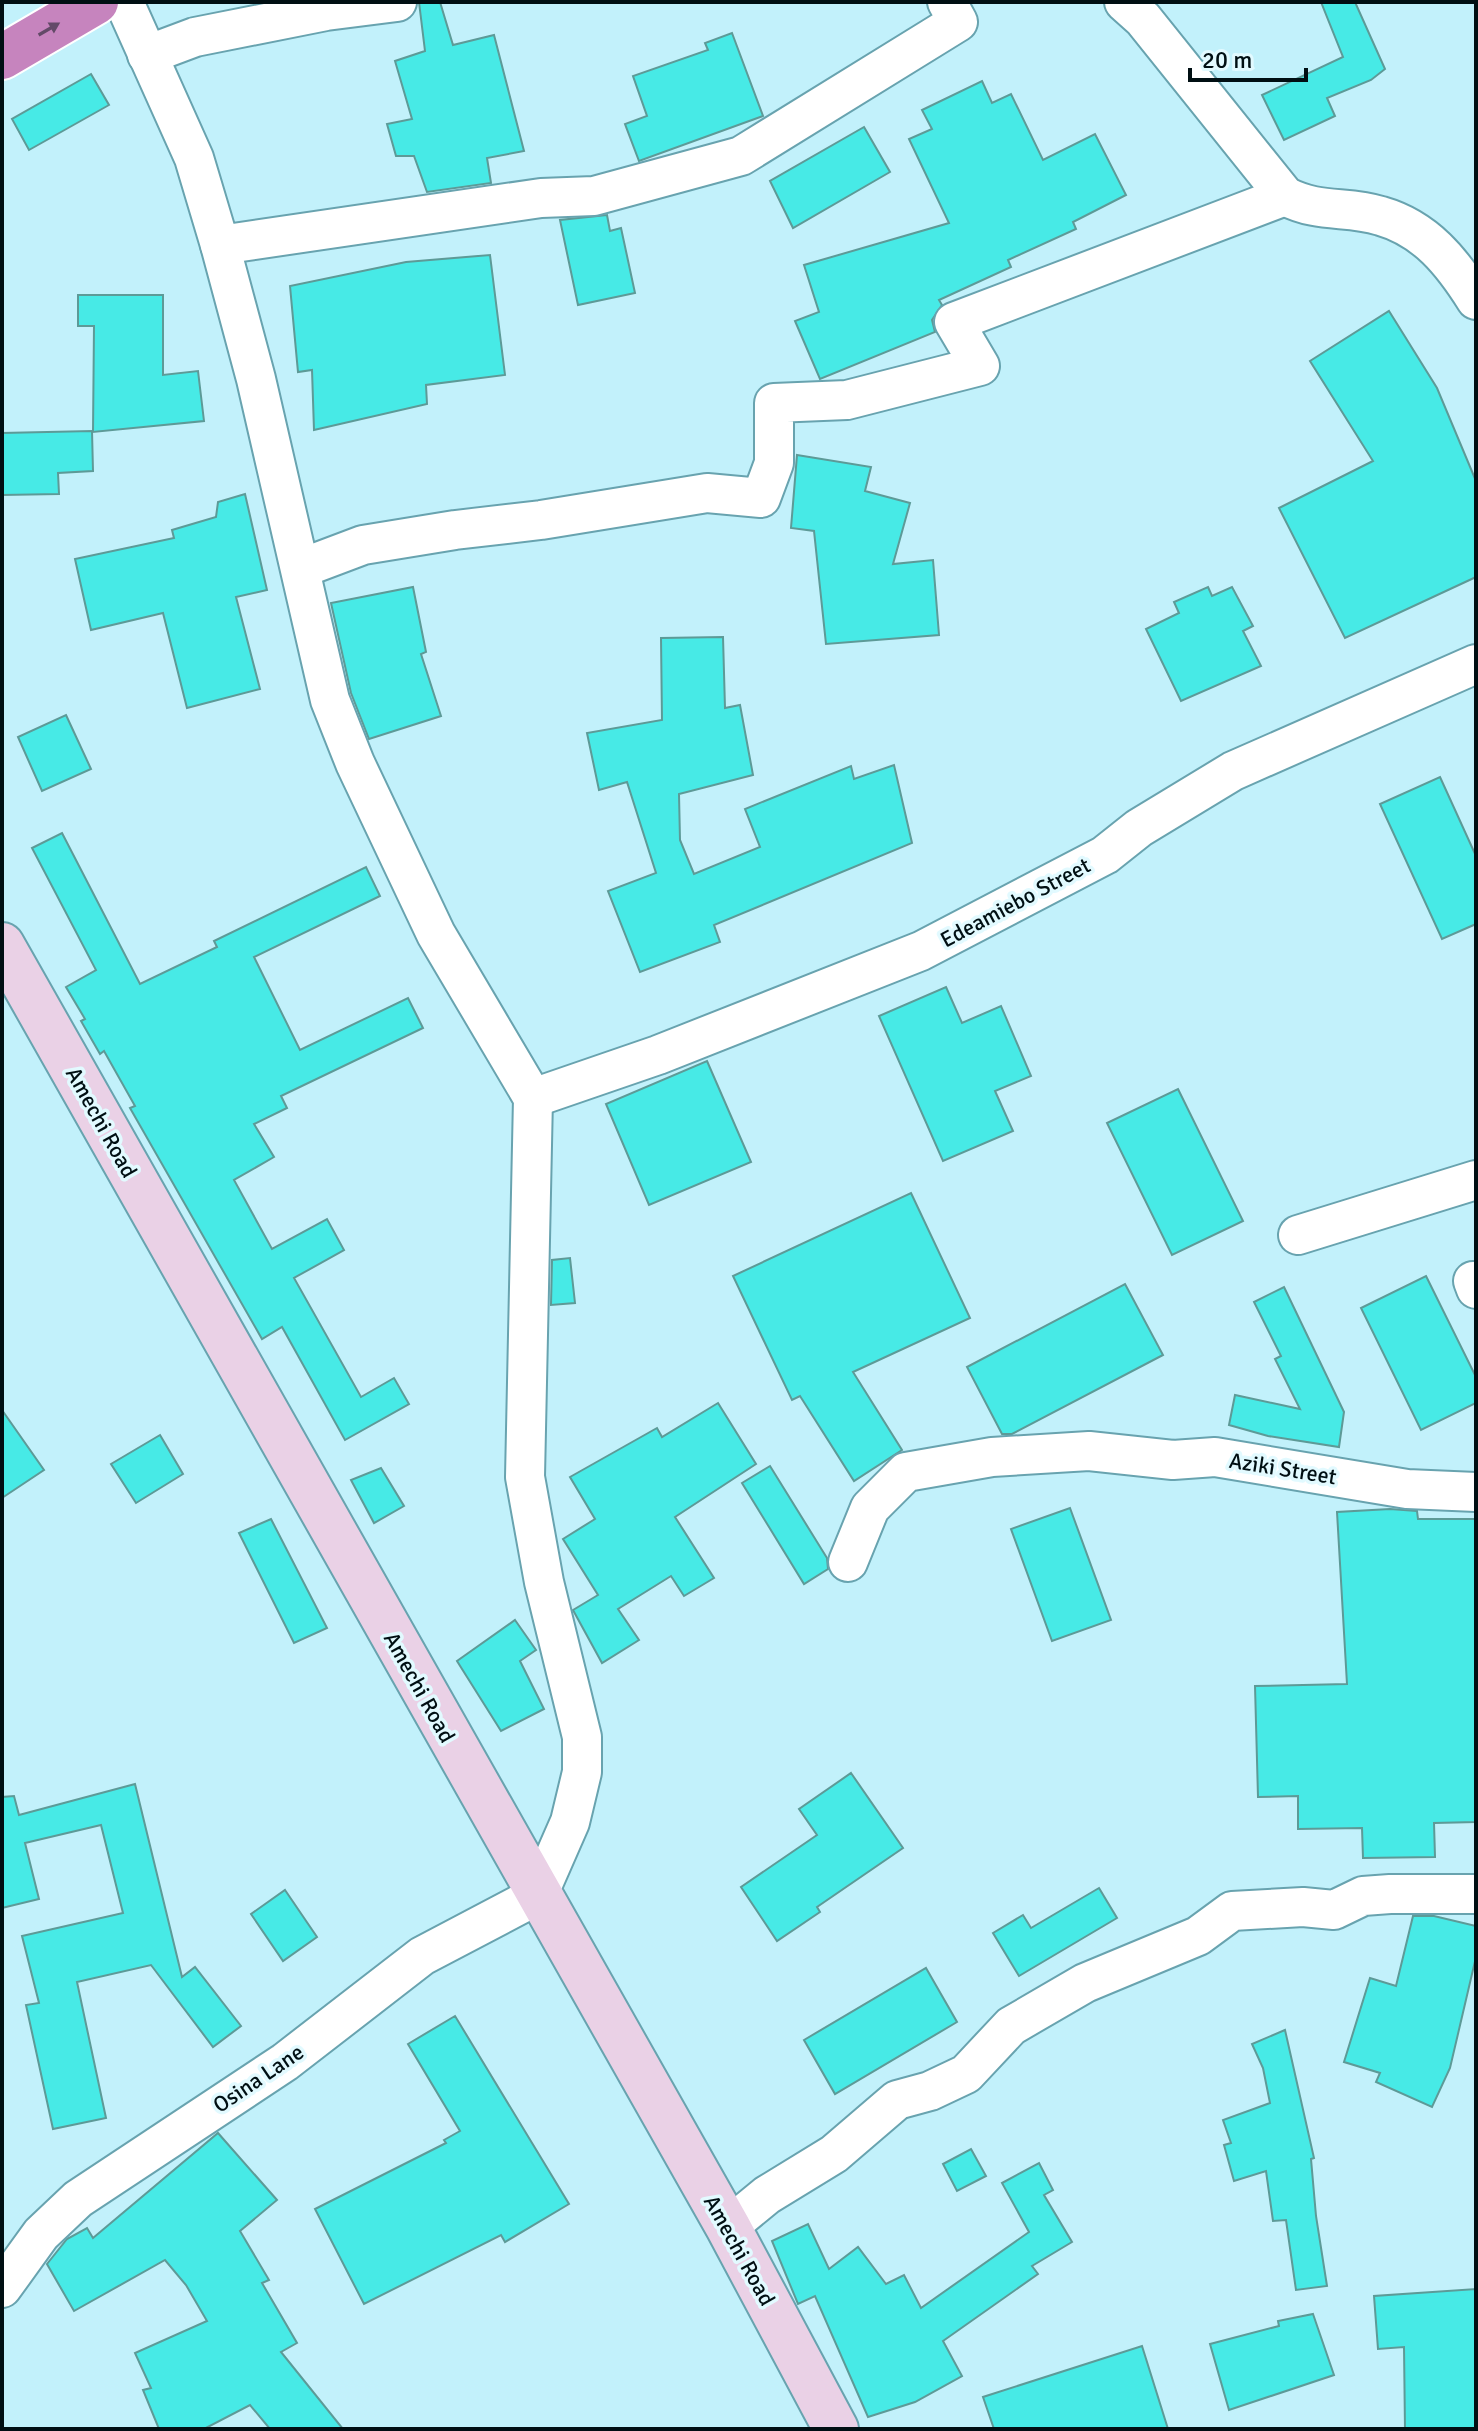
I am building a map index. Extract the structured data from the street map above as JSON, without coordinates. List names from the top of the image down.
{
  "streets": {
    "main road": ["Amechi Road"],
    "street": ["Edeamiebo Street", "Aziki Street", "Osina Lane"]
  },
  "crossings": [
    ["Amechi Road", "Osina Lane"]
  ],
  "scale_bar": "20 m"
}
